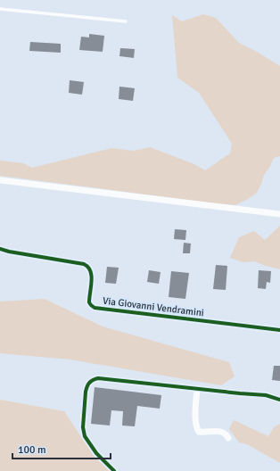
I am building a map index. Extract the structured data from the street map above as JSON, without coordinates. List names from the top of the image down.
{
  "streets": {
    "street": ["Via Giovanni Vendramini"]
  },
  "scale_bar": "100 m"
}
